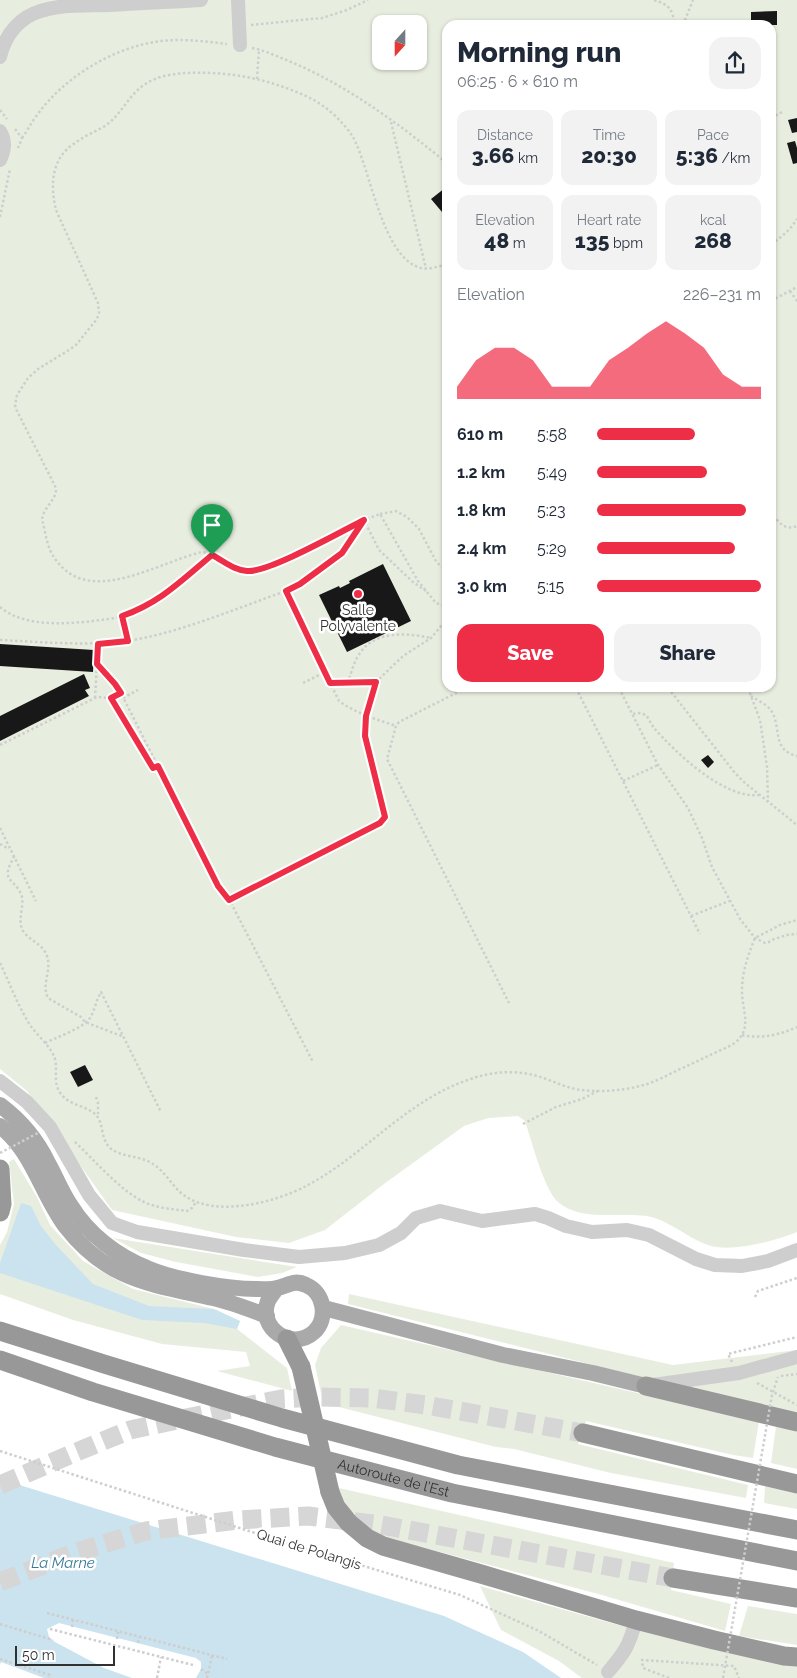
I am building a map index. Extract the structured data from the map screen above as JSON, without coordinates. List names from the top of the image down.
{
  "streets": {
    "highway": ["Autoroute de l’Est"],
    "path": ["Quai de Polangis"]
  },
  "water": ["La Marne"],
  "places": ["Salle Polyvalente"],
  "scale_bar": "50 m",
  "north": "bottom",
  "page": {
    "heading": ["Morning run", "06:25 · 6 × 610 m"],
    "stats": [
      ["Distance", "3.66 km"],
      ["Time", "20:30"],
      ["Pace", "5:36 /km"],
      ["Elevation", "48 m"],
      ["Heart rate", "135 bpm"],
      ["kcal", "268"]
    ],
    "chart": ["Elevation", "226–231 m"],
    "list": [
      {
        "name": "610 m",
        "note": "5:58"
      },
      {
        "name": "1.2 km",
        "note": "5:49"
      },
      {
        "name": "1.8 km",
        "note": "5:23"
      },
      {
        "name": "2.4 km",
        "note": "5:29"
      },
      {
        "name": "3.0 km",
        "note": "5:15"
      }
    ],
    "buttons": ["Save", "Share"],
    "scale": "50 m"
  }
}
